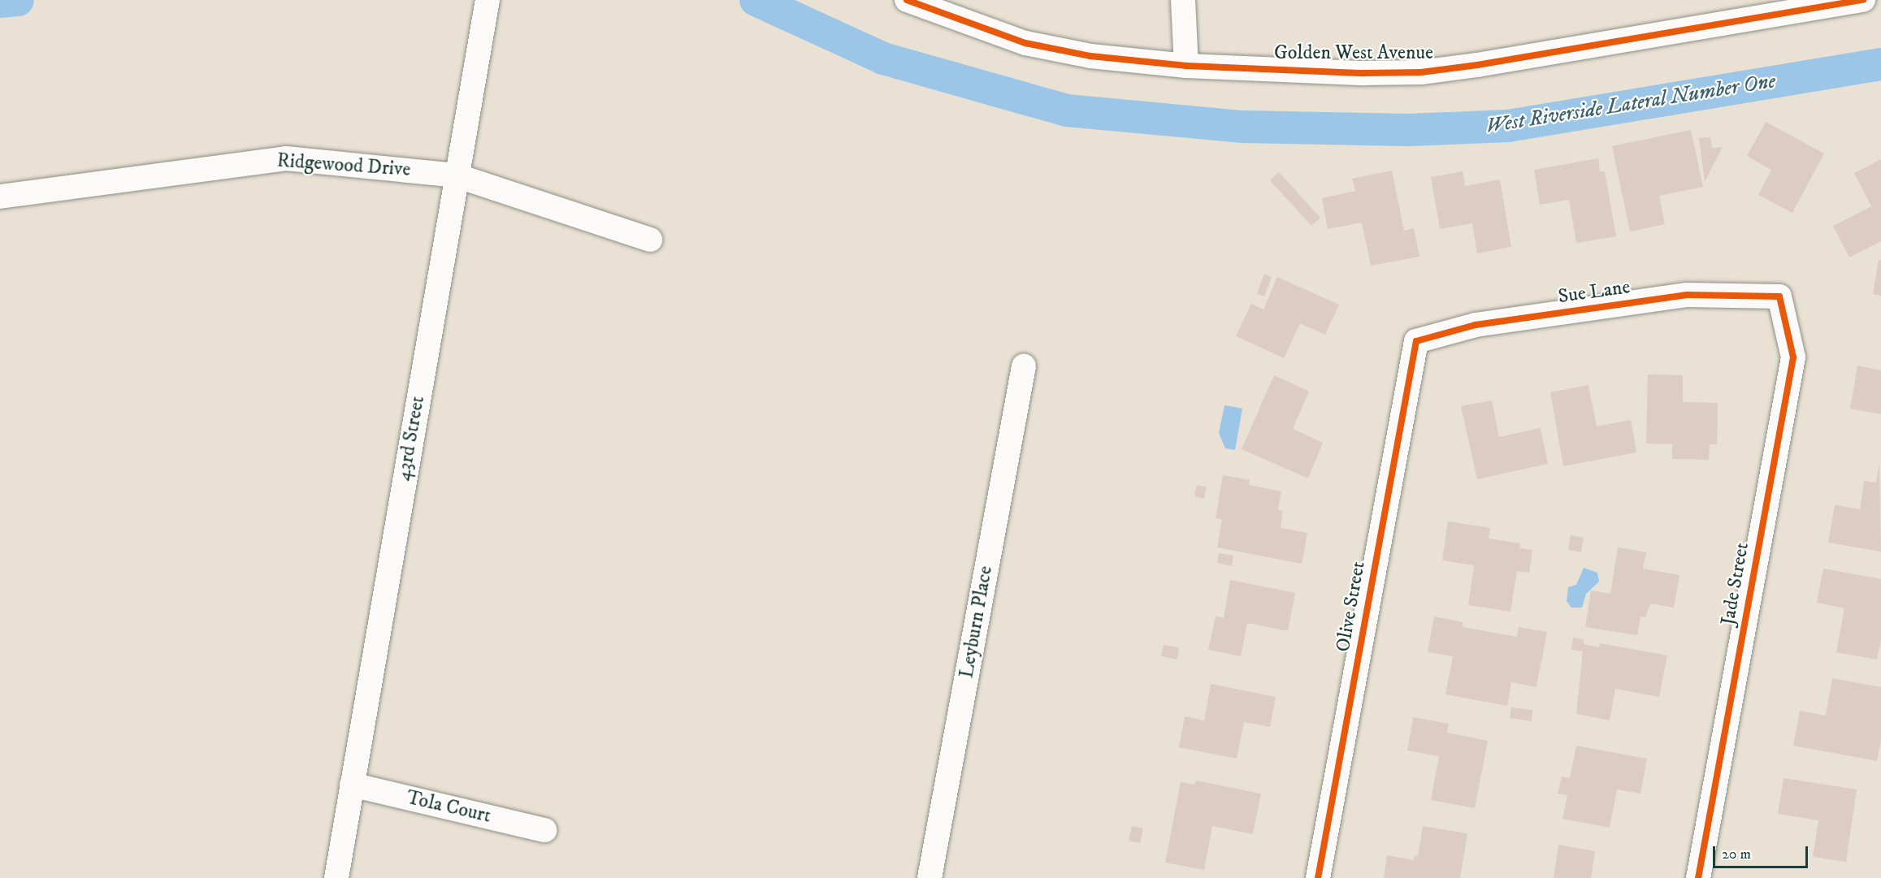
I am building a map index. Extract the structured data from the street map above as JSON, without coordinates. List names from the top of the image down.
{
  "streets": {
    "street": [
      "Golden West Avenue",
      "Ridgewood Drive",
      "Sue Lane",
      "43rd Street",
      "Jade Street",
      "Olive Street",
      "Leyburn Place",
      "Tola Court"
    ]
  },
  "crossings": [
    ["Ridgewood Drive", "43rd Street"],
    ["Sue Lane", "Jade Street"],
    ["Sue Lane", "Olive Street"],
    ["43rd Street", "Tola Court"]
  ],
  "water": ["West Riverside Lateral Number One"],
  "scale_bar": "20 m"
}
